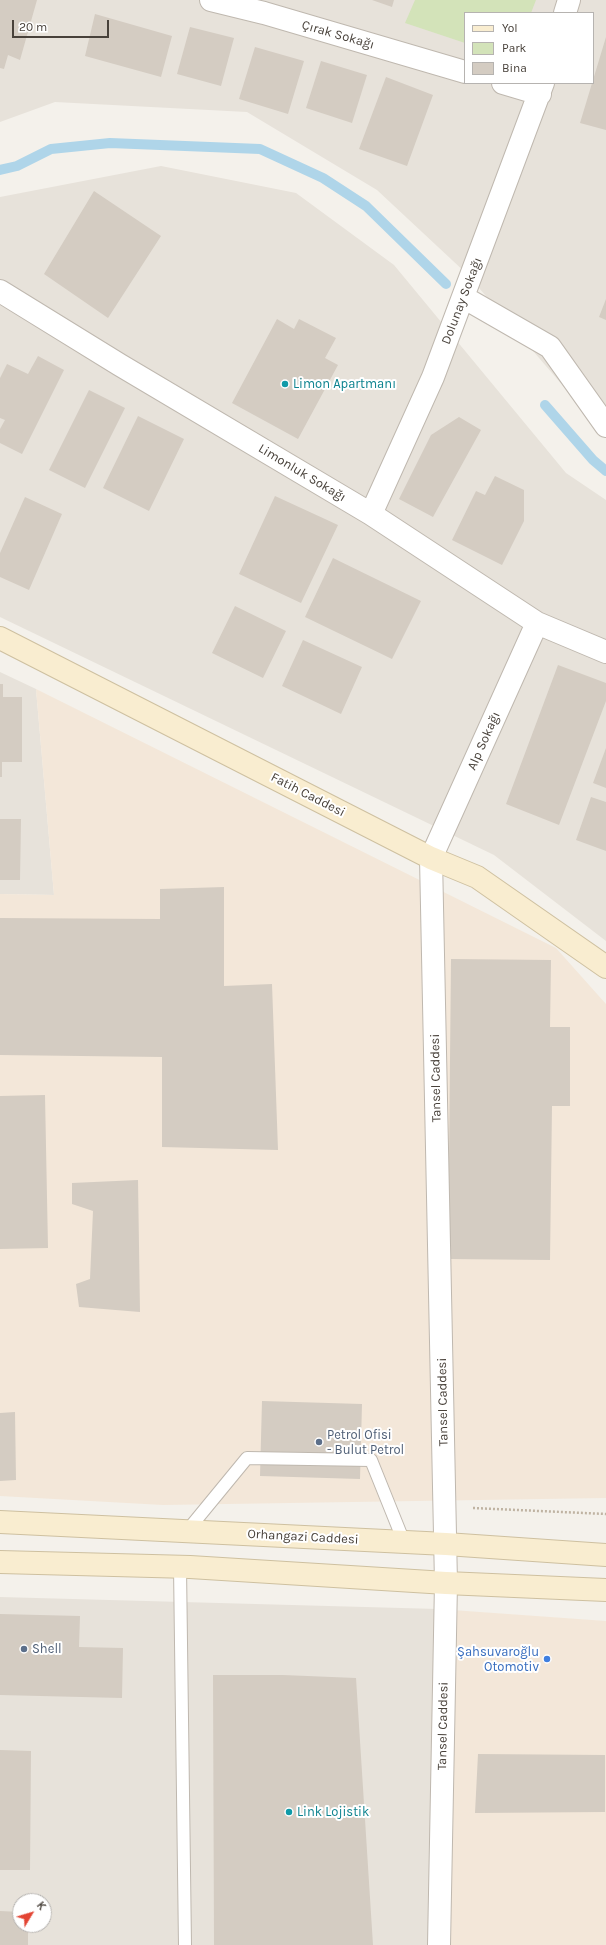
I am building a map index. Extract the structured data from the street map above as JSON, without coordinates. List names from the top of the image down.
{
  "streets": {
    "main road": ["Fatih Caddesi", "Orhangazi Caddesi"],
    "street": [
      "Çırak Sokağı",
      "Dolunay Sokağı",
      "Limonluk Sokağı",
      "Alp Sokağı",
      "Tansel Caddesi"
    ]
  },
  "crossings": [
    ["Dolunay Sokağı", "Limonluk Sokağı"],
    ["Limonluk Sokağı", "Alp Sokağı"],
    ["Alp Sokağı", "Fatih Caddesi"],
    ["Alp Sokağı", "Tansel Caddesi"],
    ["Fatih Caddesi", "Tansel Caddesi"],
    ["Tansel Caddesi", "Orhangazi Caddesi"]
  ],
  "places": [
    "Limon Apartmanı",
    "Petrol Ofisi - Bulut Petrol",
    "Shell",
    "Şahsuvaroğlu Otomotiv",
    "Link Lojistik"
  ],
  "legend": ["Yol", "Park", "Bina"],
  "scale_bar": "20 m",
  "north": "top right"
}
